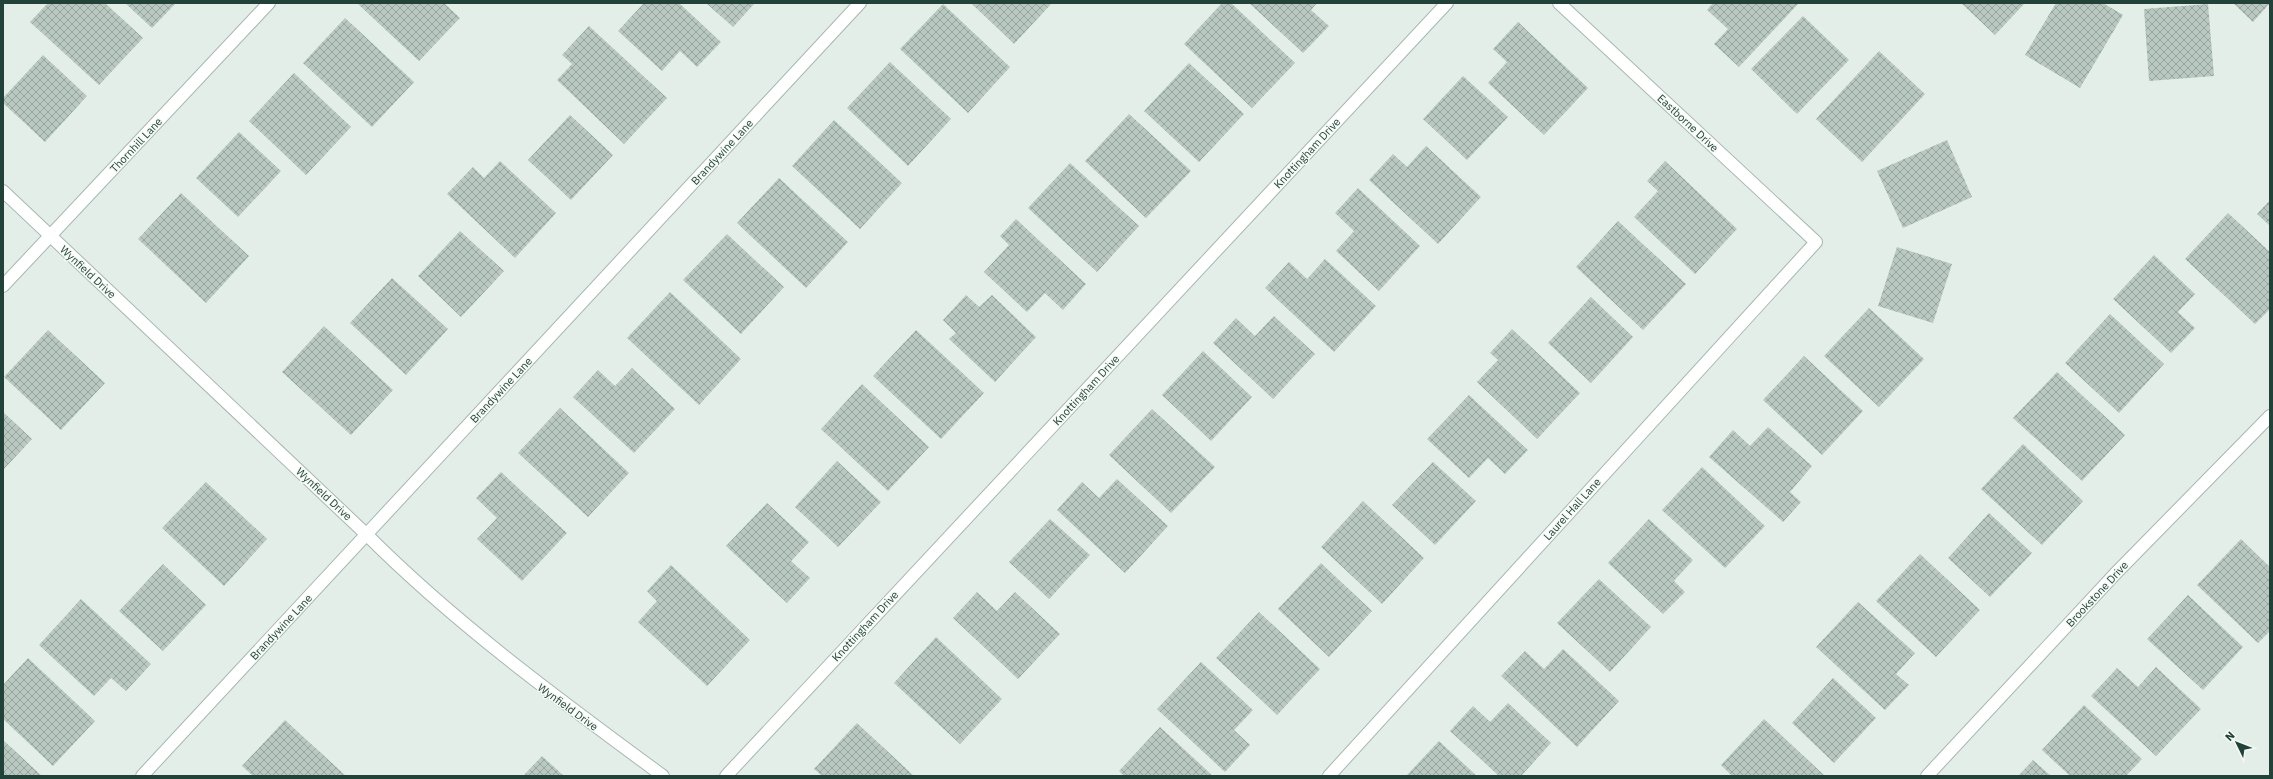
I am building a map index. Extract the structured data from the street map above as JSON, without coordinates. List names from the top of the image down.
{
  "streets": {
    "street": [
      "Eastborne Drive",
      "Thornhill Lane",
      "Brandywine Lane",
      "Knottingham Drive",
      "Wynfield Drive",
      "Laurel Hall Lane",
      "Brookstone Drive"
    ]
  },
  "crossings": [
    ["Eastborne Drive", "Laurel Hall Lane"],
    ["Thornhill Lane", "Wynfield Drive"],
    ["Brandywine Lane", "Wynfield Drive"]
  ],
  "north": "top left"
}
